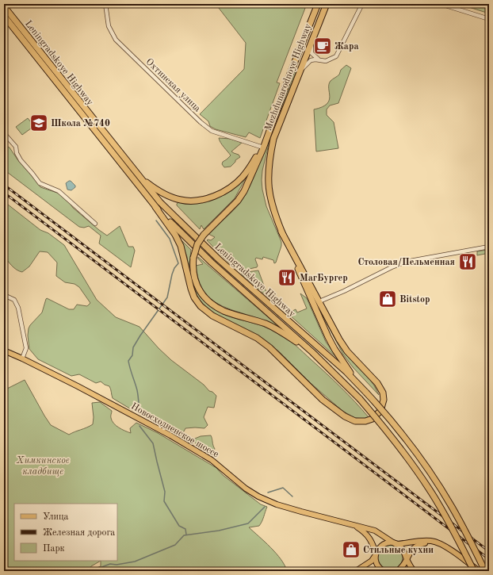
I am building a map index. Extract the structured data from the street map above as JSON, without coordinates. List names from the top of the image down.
{
  "streets": {
    "highway": ["Leningradskoye Highway", "Mezhdunarodnoye Highway"],
    "main road": ["Новосходненское шоссе"],
    "street": ["Охтинская улица"]
  },
  "parks": ["Химкинское кладбище"],
  "places": {
    "cafe": ["Жара"],
    "school or university": ["Школа №740"],
    "restaurant": ["Столовая/Пельменная", "МагБургер"],
    "shop": ["Bitstop", "Стильные кухни"]
  },
  "legend": ["Улица", "Железная дорога", "Парк"]
}
